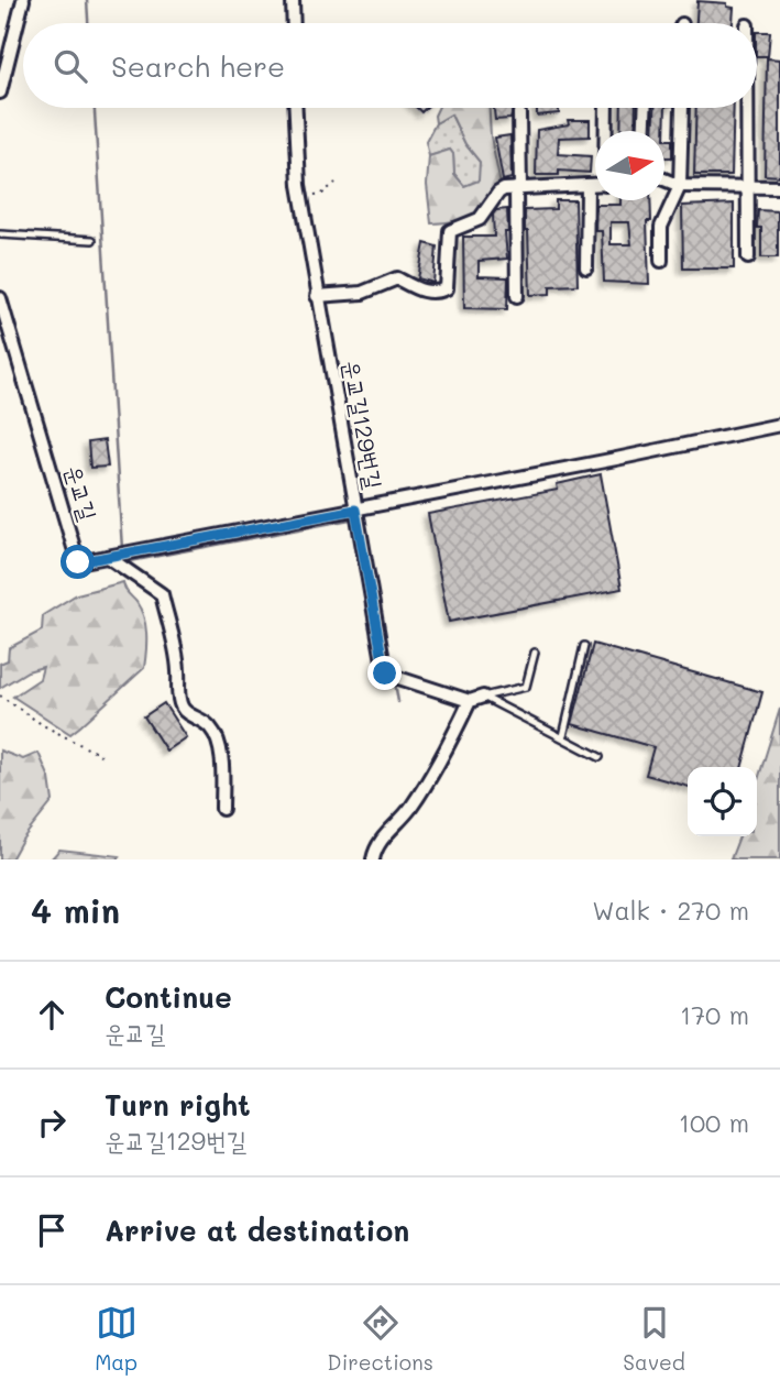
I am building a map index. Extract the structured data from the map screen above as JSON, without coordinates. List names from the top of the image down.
{
  "streets": {
    "street": ["운교길129번길", "운교길"]
  },
  "crossings": [
    ["운교길129번길", "운교길"]
  ],
  "north": "right",
  "page": {
    "search": "Search here",
    "heading": ["4 min", "Walk · 270 m"],
    "list": [
      ["Continue", "운교길", "170 m"],
      ["Turn right", "운교길129번길", "100 m"],
      "Arrive at destination"
    ],
    "nav": ["Map", "Directions", "Saved"]
  }
}
